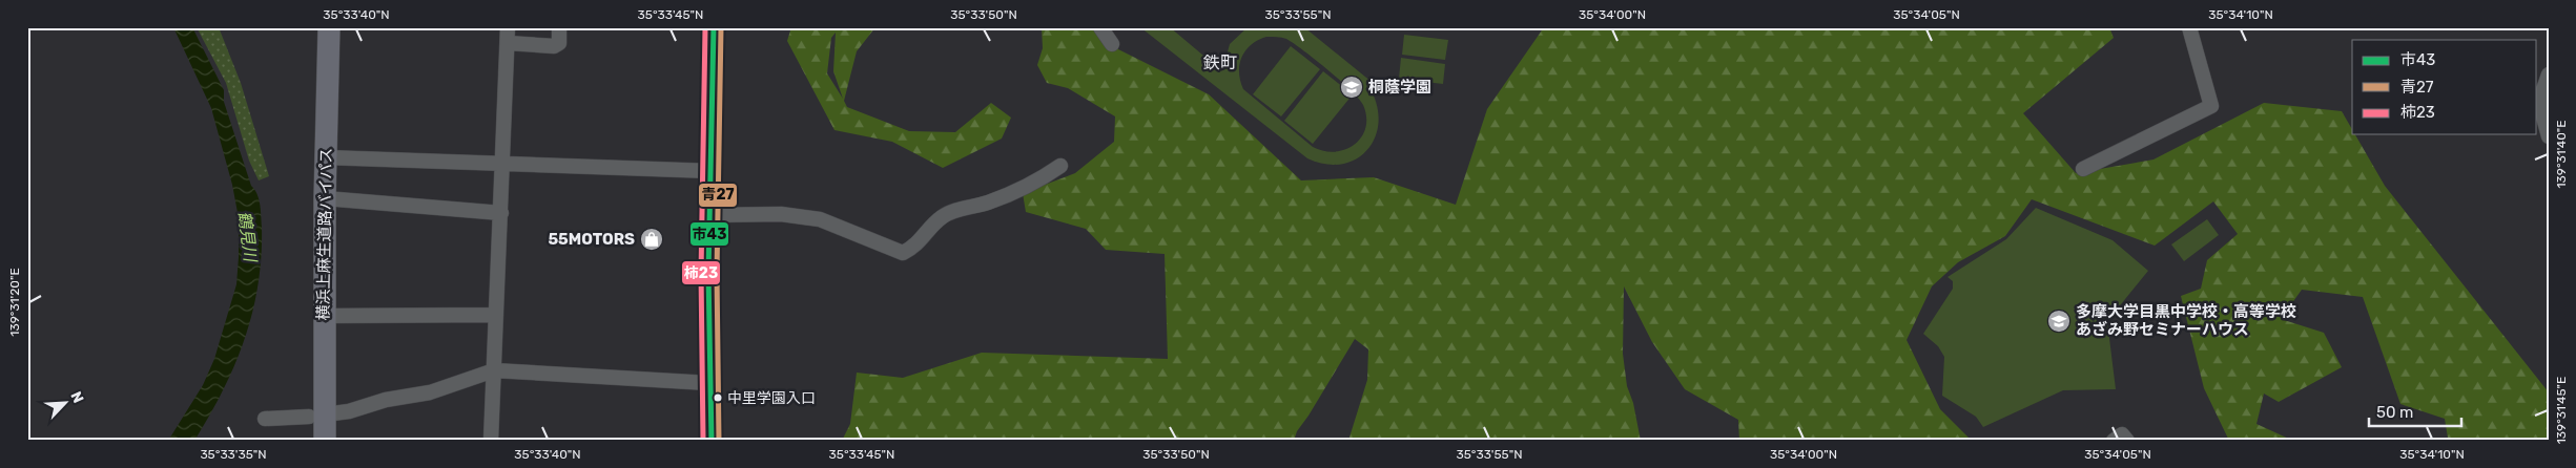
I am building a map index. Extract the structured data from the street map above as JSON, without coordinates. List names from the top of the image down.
{
  "streets": {
    "main road": ["横浜上麻生道路バイパス"]
  },
  "districts": ["鉄町"],
  "water": ["鶴見川"],
  "places": {
    "school or university": ["桐蔭学園", "多摩大学目黒中学校・高等学校 あざみ野セミナーハウス"],
    "shop": ["55MOTORS"],
    "other": ["中里学園入口"]
  },
  "lines": ["transit line 市43", "transit line 青27", "transit line 柿23"],
  "legend": ["市43", "青27", "柿23"],
  "scale_bar": "50 m",
  "north": "top right",
  "coordinates": [
    "35°33'40\"N",
    "35°33'45\"N",
    "35°33'50\"N",
    "35°33'55\"N",
    "35°34'00\"N",
    "35°34'05\"N",
    "35°34'10\"N",
    "139°31'40\"E",
    "139°31'20\"E",
    "139°31'45\"E",
    "35°33'35\"N"
  ]
}
